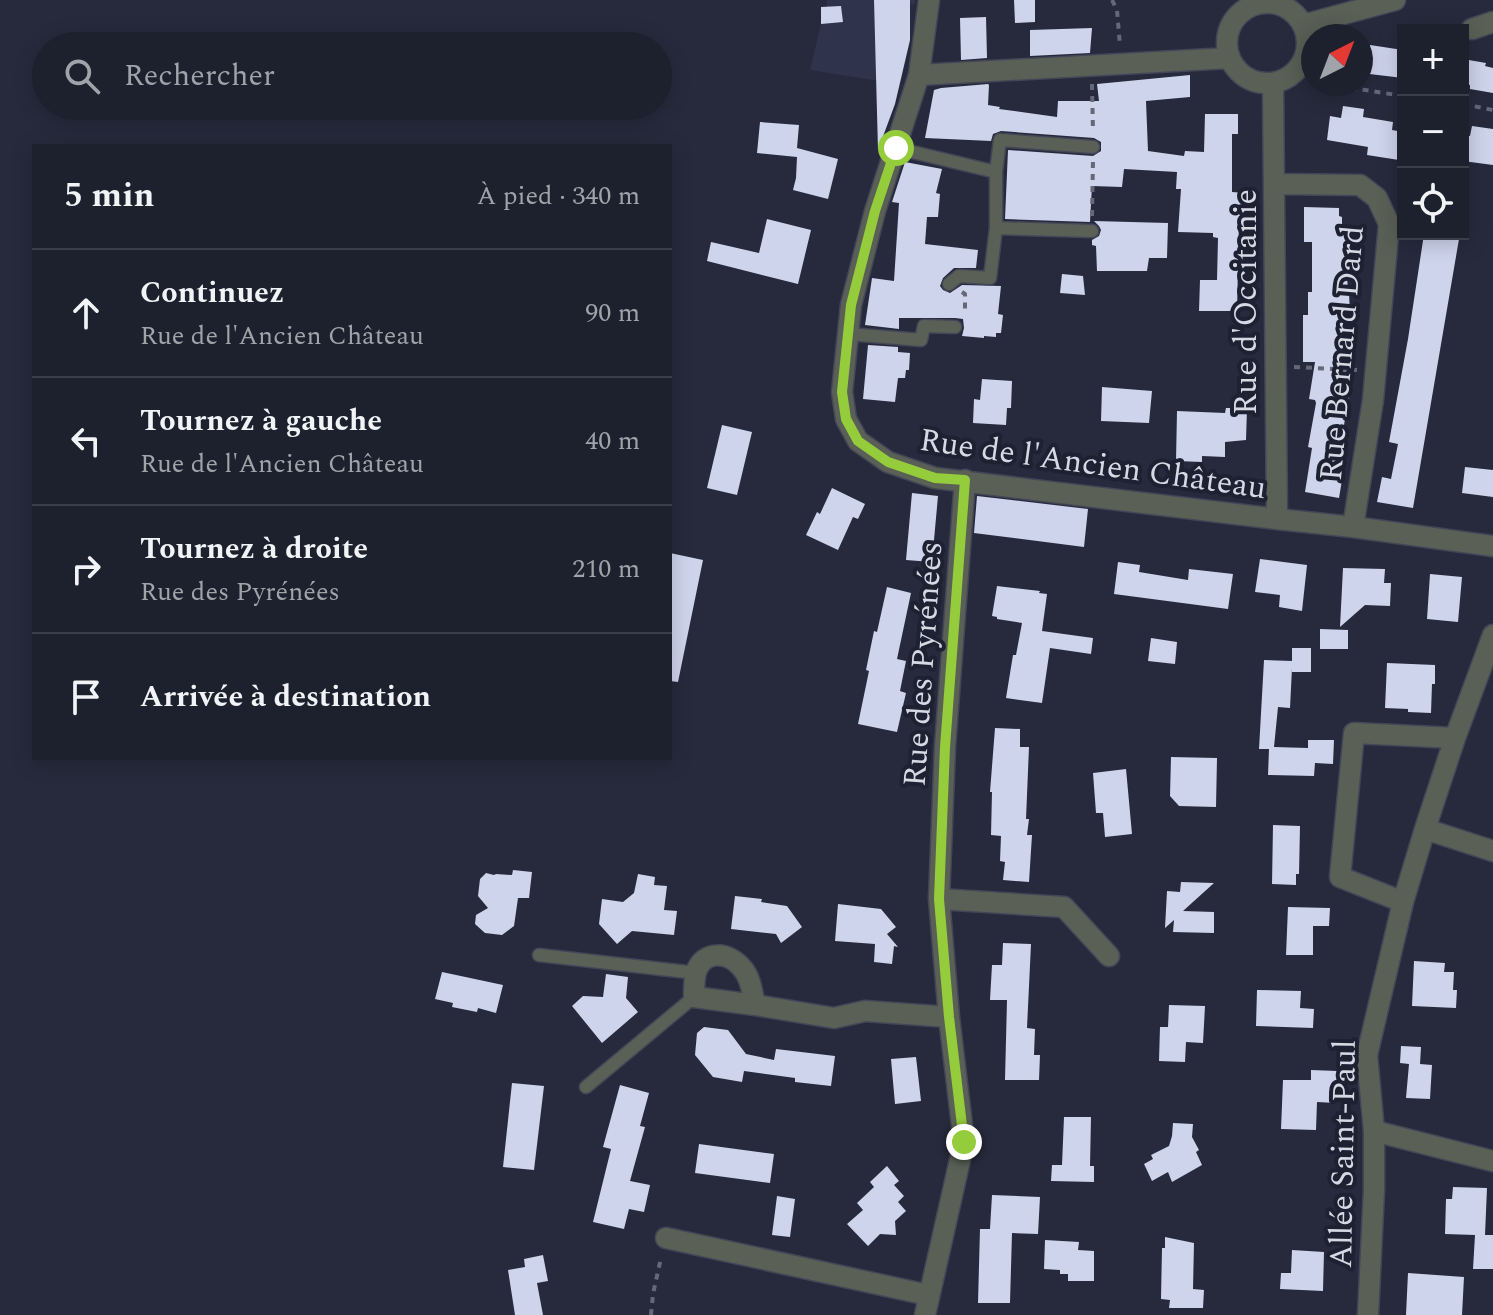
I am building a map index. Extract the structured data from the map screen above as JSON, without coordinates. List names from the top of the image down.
{
  "streets": {
    "street": [
      "Rue d'Occitanie",
      "Rue Bernard Dard",
      "Rue de l'Ancien Château",
      "Rue des Pyrénées",
      "Allée Saint-Paul"
    ]
  },
  "crossings": [
    ["Rue d'Occitanie", "Rue Bernard Dard"],
    ["Rue d'Occitanie", "Rue de l'Ancien Château"],
    ["Rue Bernard Dard", "Rue de l'Ancien Château"],
    ["Rue de l'Ancien Château", "Rue des Pyrénées"]
  ],
  "north": "top right",
  "page": {
    "map_buttons": ["+", "−"],
    "search": "Rechercher",
    "heading": ["5 min", "À pied · 340 m"],
    "list": [
      ["Continuez", "Rue de l'Ancien Château", "90 m"],
      ["Tournez à gauche", "Rue de l'Ancien Château", "40 m"],
      ["Tournez à droite", "Rue des Pyrénées", "210 m"],
      "Arrivée à destination"
    ]
  }
}
